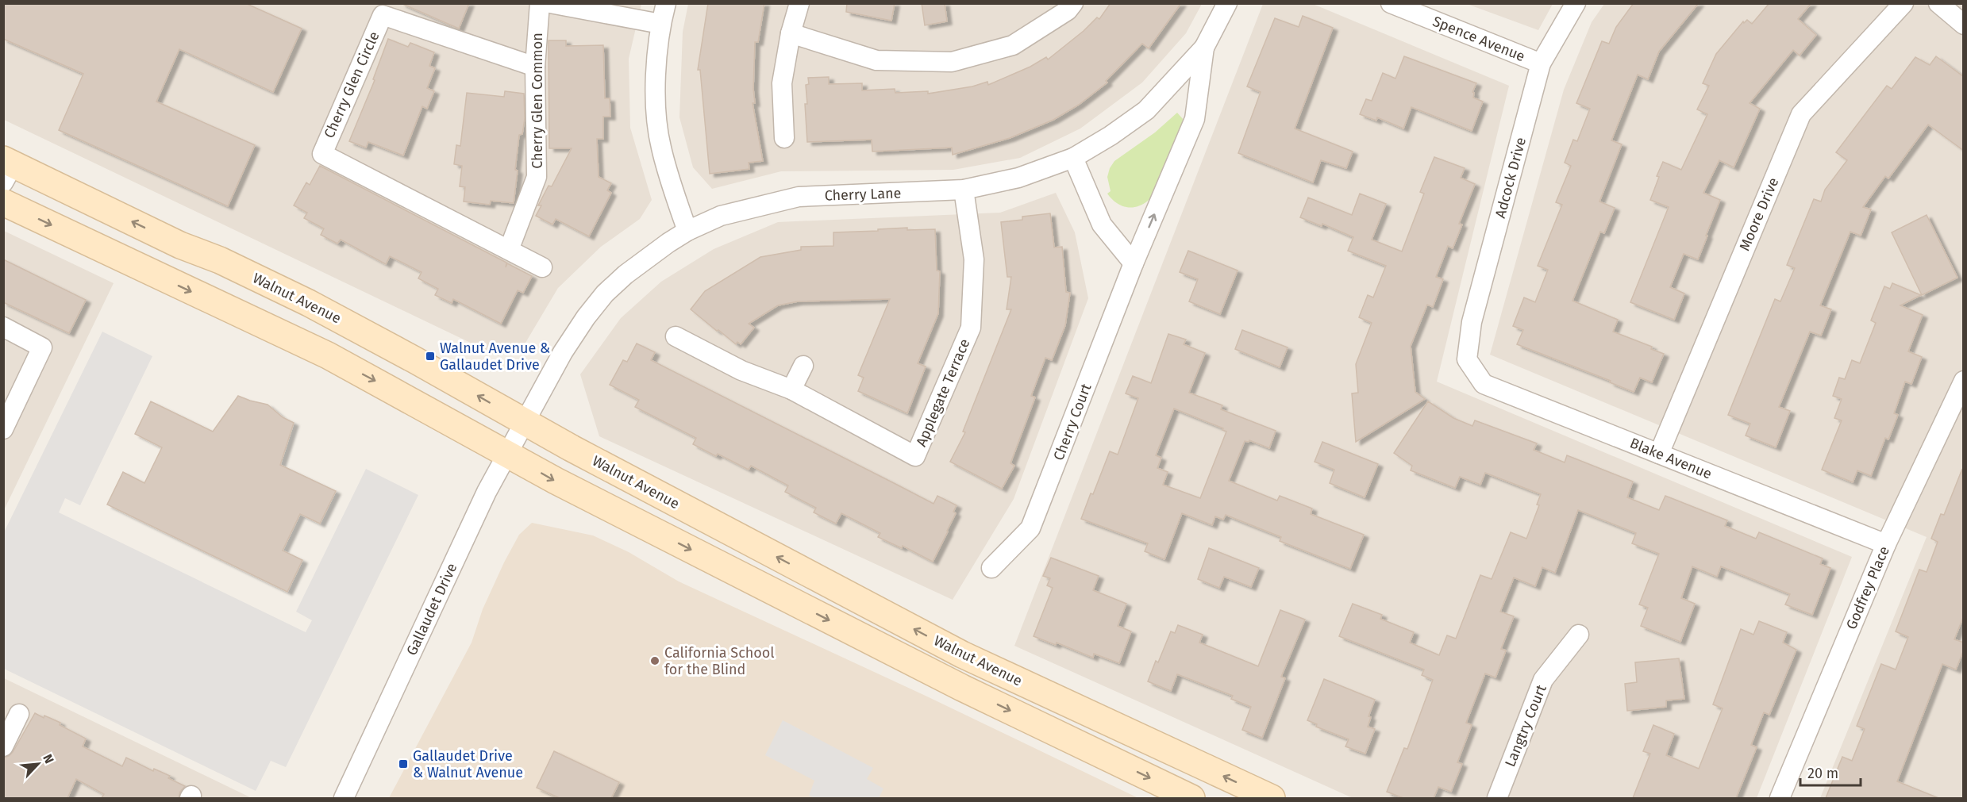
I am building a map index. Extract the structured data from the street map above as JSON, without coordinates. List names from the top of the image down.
{
  "streets": {
    "main road": ["Walnut Avenue"],
    "street": [
      "Spence Avenue",
      "Cherry Glen Circle",
      "Cherry Glen Common",
      "Adcock Drive",
      "Cherry Lane",
      "Moore Drive",
      "Applegate Terrace",
      "Cherry Court",
      "Blake Avenue",
      "Godfrey Place",
      "Gallaudet Drive",
      "Langtry Court"
    ]
  },
  "crossings": [
    ["Spence Avenue", "Adcock Drive"],
    ["Cherry Glen Circle", "Cherry Glen Common"],
    ["Adcock Drive", "Blake Avenue"],
    ["Cherry Lane", "Walnut Avenue"],
    ["Cherry Lane", "Applegate Terrace"],
    ["Cherry Lane", "Cherry Court"],
    ["Cherry Lane", "Gallaudet Drive"],
    ["Moore Drive", "Blake Avenue"],
    ["Walnut Avenue", "Gallaudet Drive"],
    ["Blake Avenue", "Godfrey Place"]
  ],
  "one_way": ["Cherry Court"],
  "places": {
    "transit": ["Walnut Avenue & Gallaudet Drive", "Gallaudet Drive & Walnut Avenue"],
    "other": ["California School for the Blind"]
  },
  "scale_bar": "20 m",
  "north": "top right"
}
